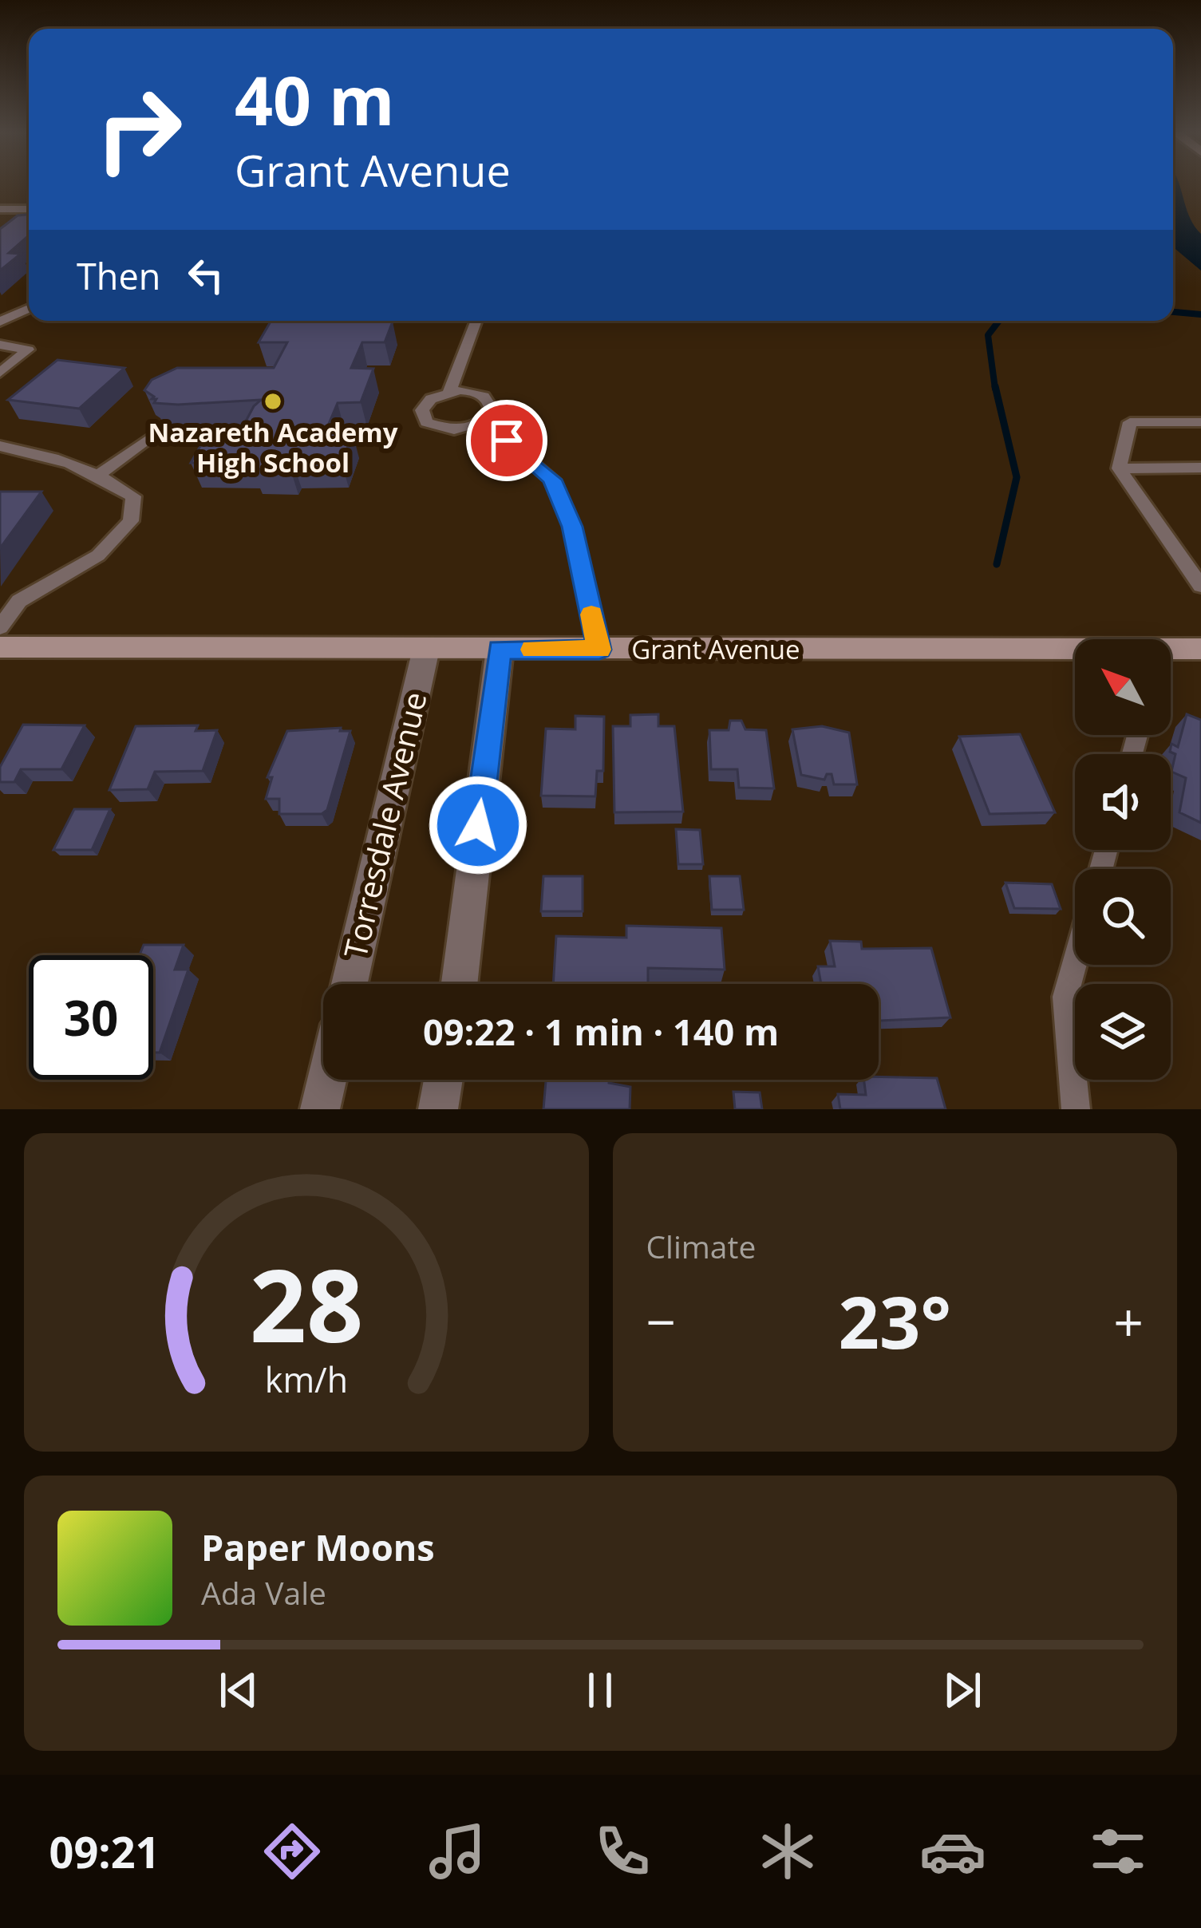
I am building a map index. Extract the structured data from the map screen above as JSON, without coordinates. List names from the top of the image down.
{
  "streets": {
    "street": ["Grant Avenue", "Torresdale Avenue"]
  },
  "crossings": [
    ["Grant Avenue", "Torresdale Avenue"]
  ],
  "places": ["Nazareth Academy High School"],
  "north": "top left",
  "page": {
    "turn": ["40 m", "Grant Avenue"],
    "then": "Then",
    "limit": "30",
    "trip": "09:22 · 1 min · 140 m",
    "tile": "Climate",
    "heat": ["−", "23°", "+"],
    "song": ["Paper Moons", "Ada Vale"],
    "tabs": "09:21",
    "gauge": ["28", "km/h"]
  }
}
